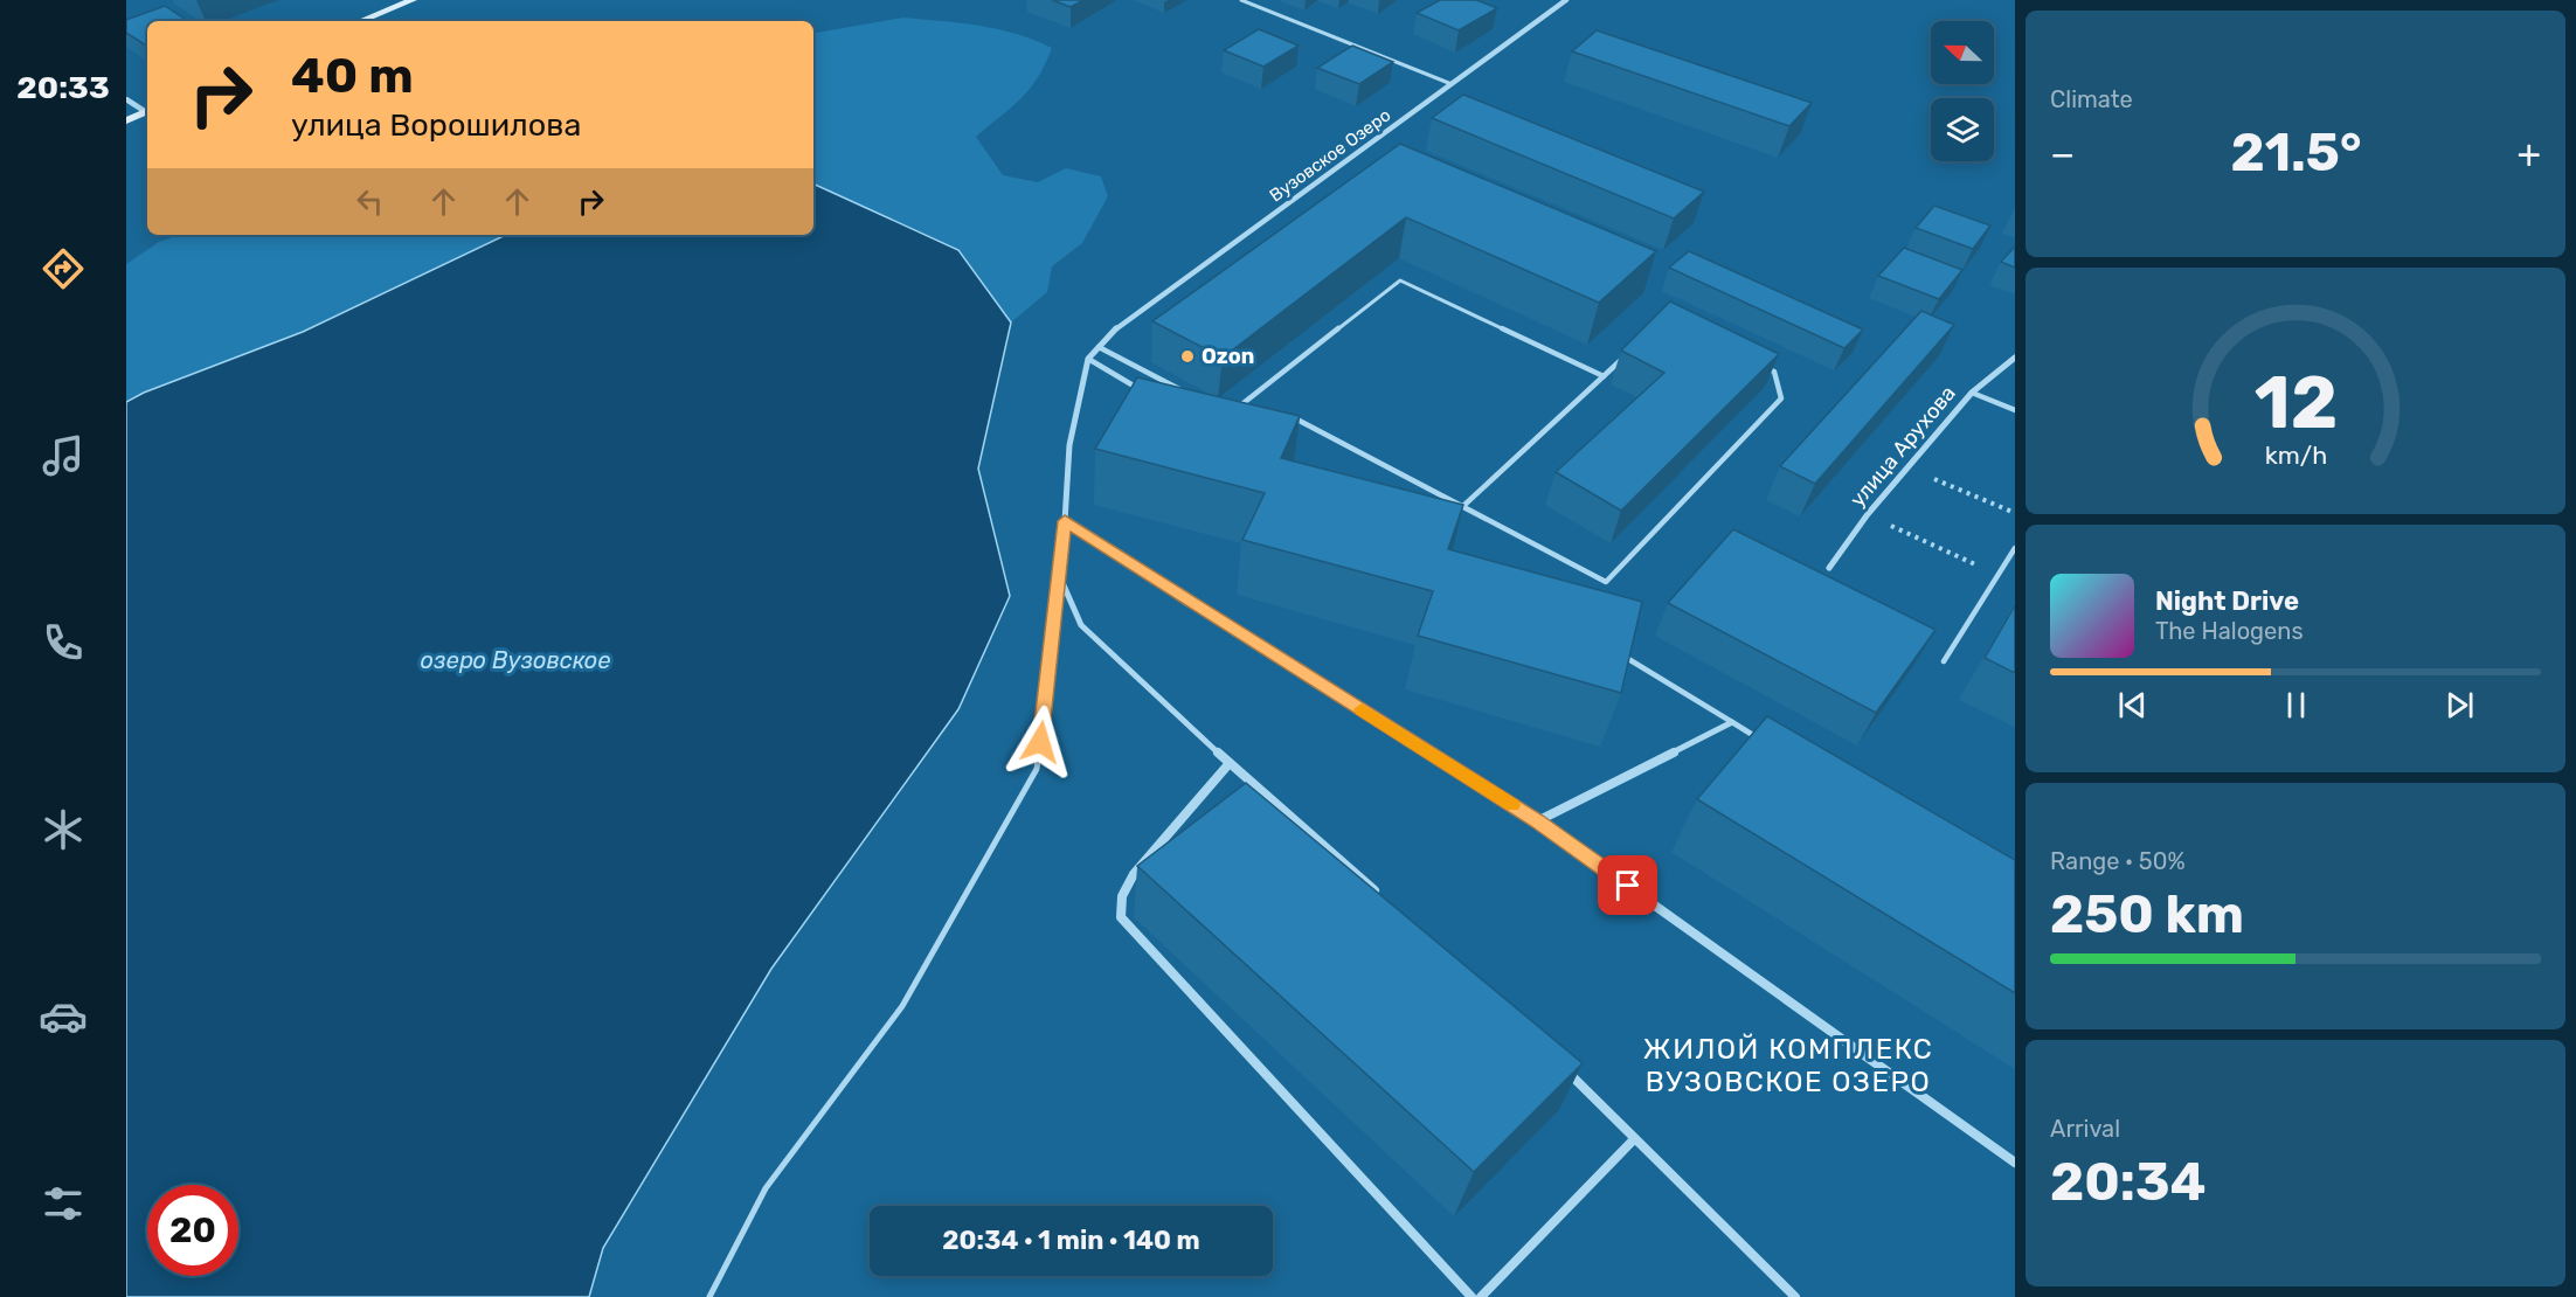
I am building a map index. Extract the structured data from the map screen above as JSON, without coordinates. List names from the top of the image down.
{
  "streets": {
    "street": ["Вузовское Озеро", "улица Арухова"]
  },
  "districts": ["ЖИЛОЙ КОМПЛЕКС ВУЗОВСКОЕ ОЗЕРО"],
  "water": ["озеро Вузовское"],
  "places": ["Ozon"],
  "north": "left",
  "page": {
    "tabs": "20:33",
    "tile": [
      "Climate",
      ["Range · 50%", "250 km"],
      ["Arrival", "20:34"]
    ],
    "turn": ["40 m", "улица Ворошилова"],
    "heat": ["−", "21.5°", "+"],
    "song": ["Night Drive", "The Halogens"],
    "limit": "20",
    "trip": "20:34 · 1 min · 140 m",
    "gauge": ["12", "km/h"]
  }
}
